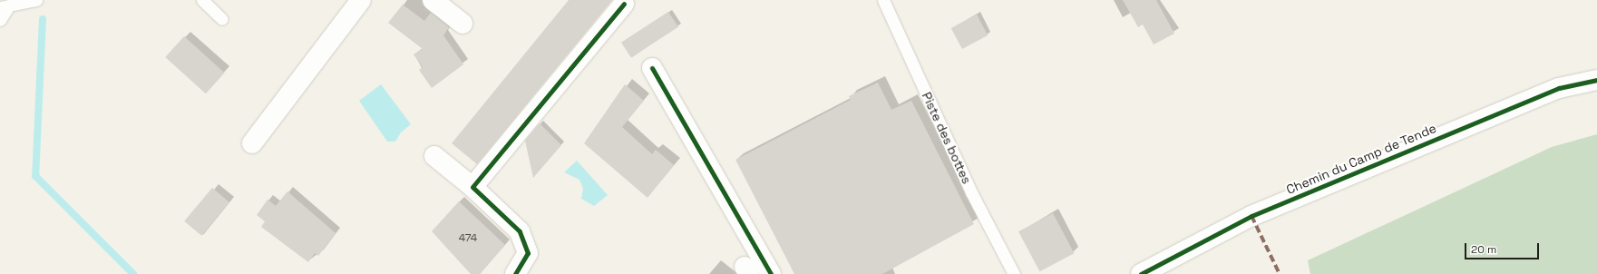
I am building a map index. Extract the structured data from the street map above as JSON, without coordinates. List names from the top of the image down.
{
  "streets": {
    "street": ["Chemin du Camp de Tende"],
    "lane": ["Piste des bottes"]
  },
  "house_numbers": ["474"],
  "scale_bar": "20 m"
}
